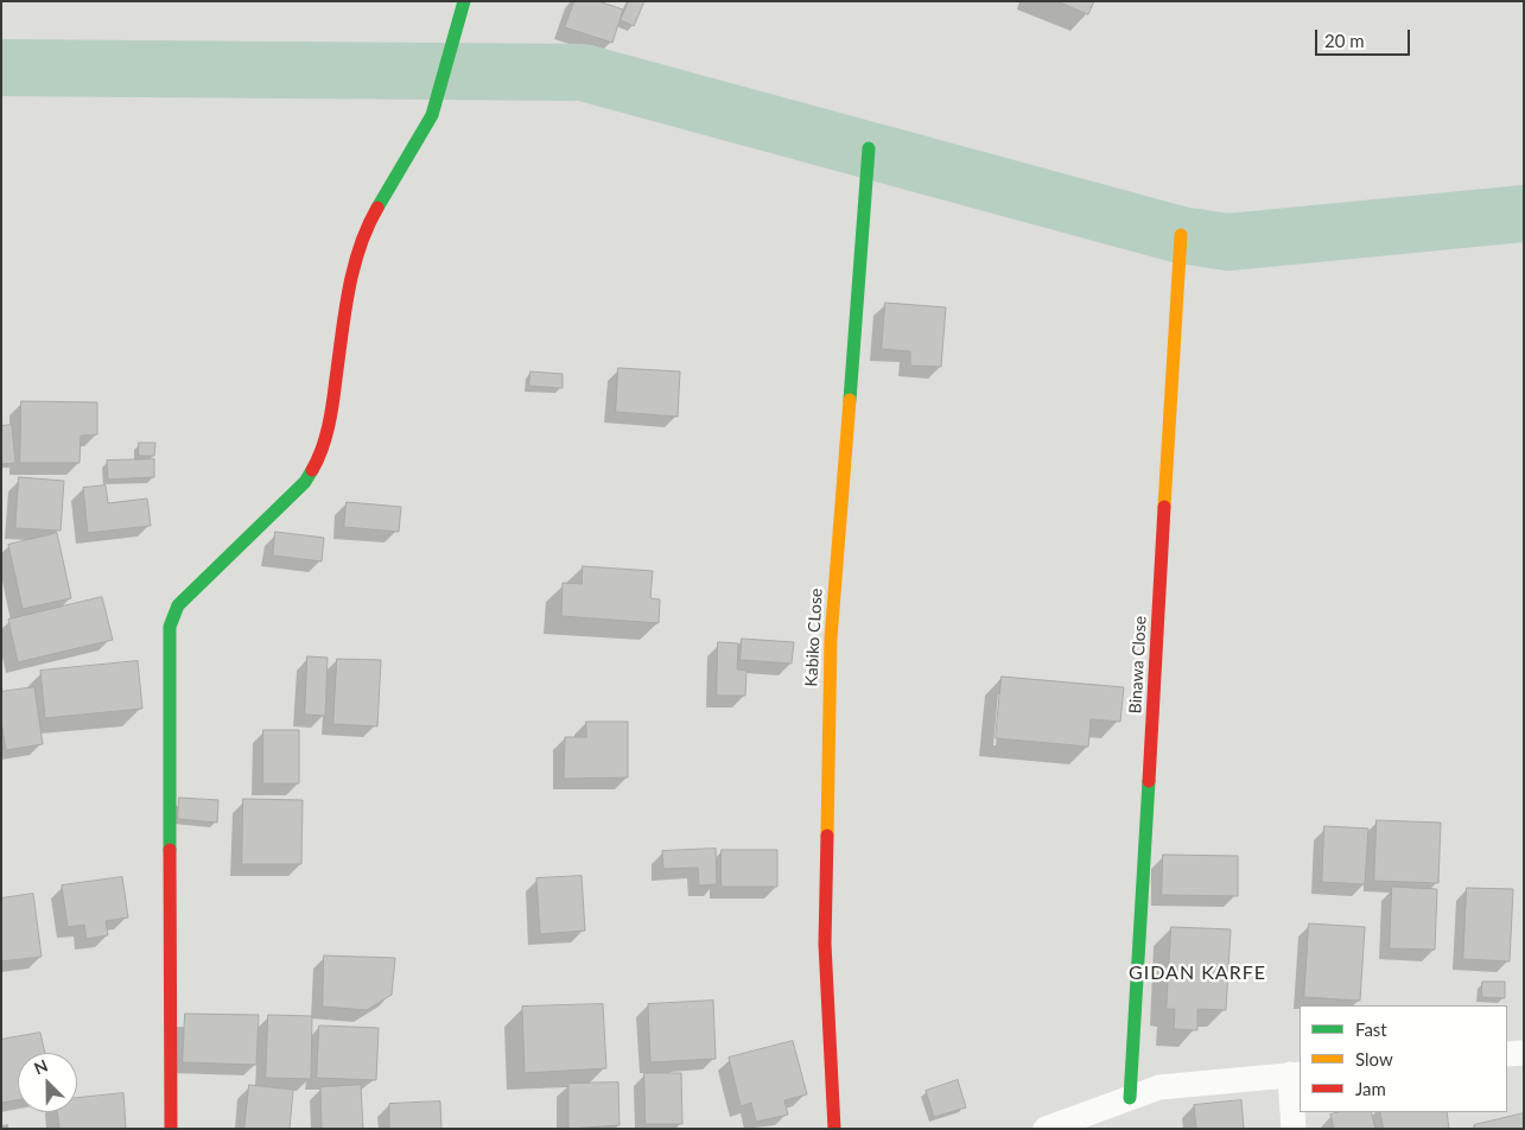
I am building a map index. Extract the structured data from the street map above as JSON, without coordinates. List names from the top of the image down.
{
  "streets": {
    "street": ["Kabiko CLose", "Binawa Close"]
  },
  "districts": ["GIDAN KARFE"],
  "legend": ["Fast", "Slow", "Jam"],
  "scale_bar": "20 m",
  "north": "top left"
}
